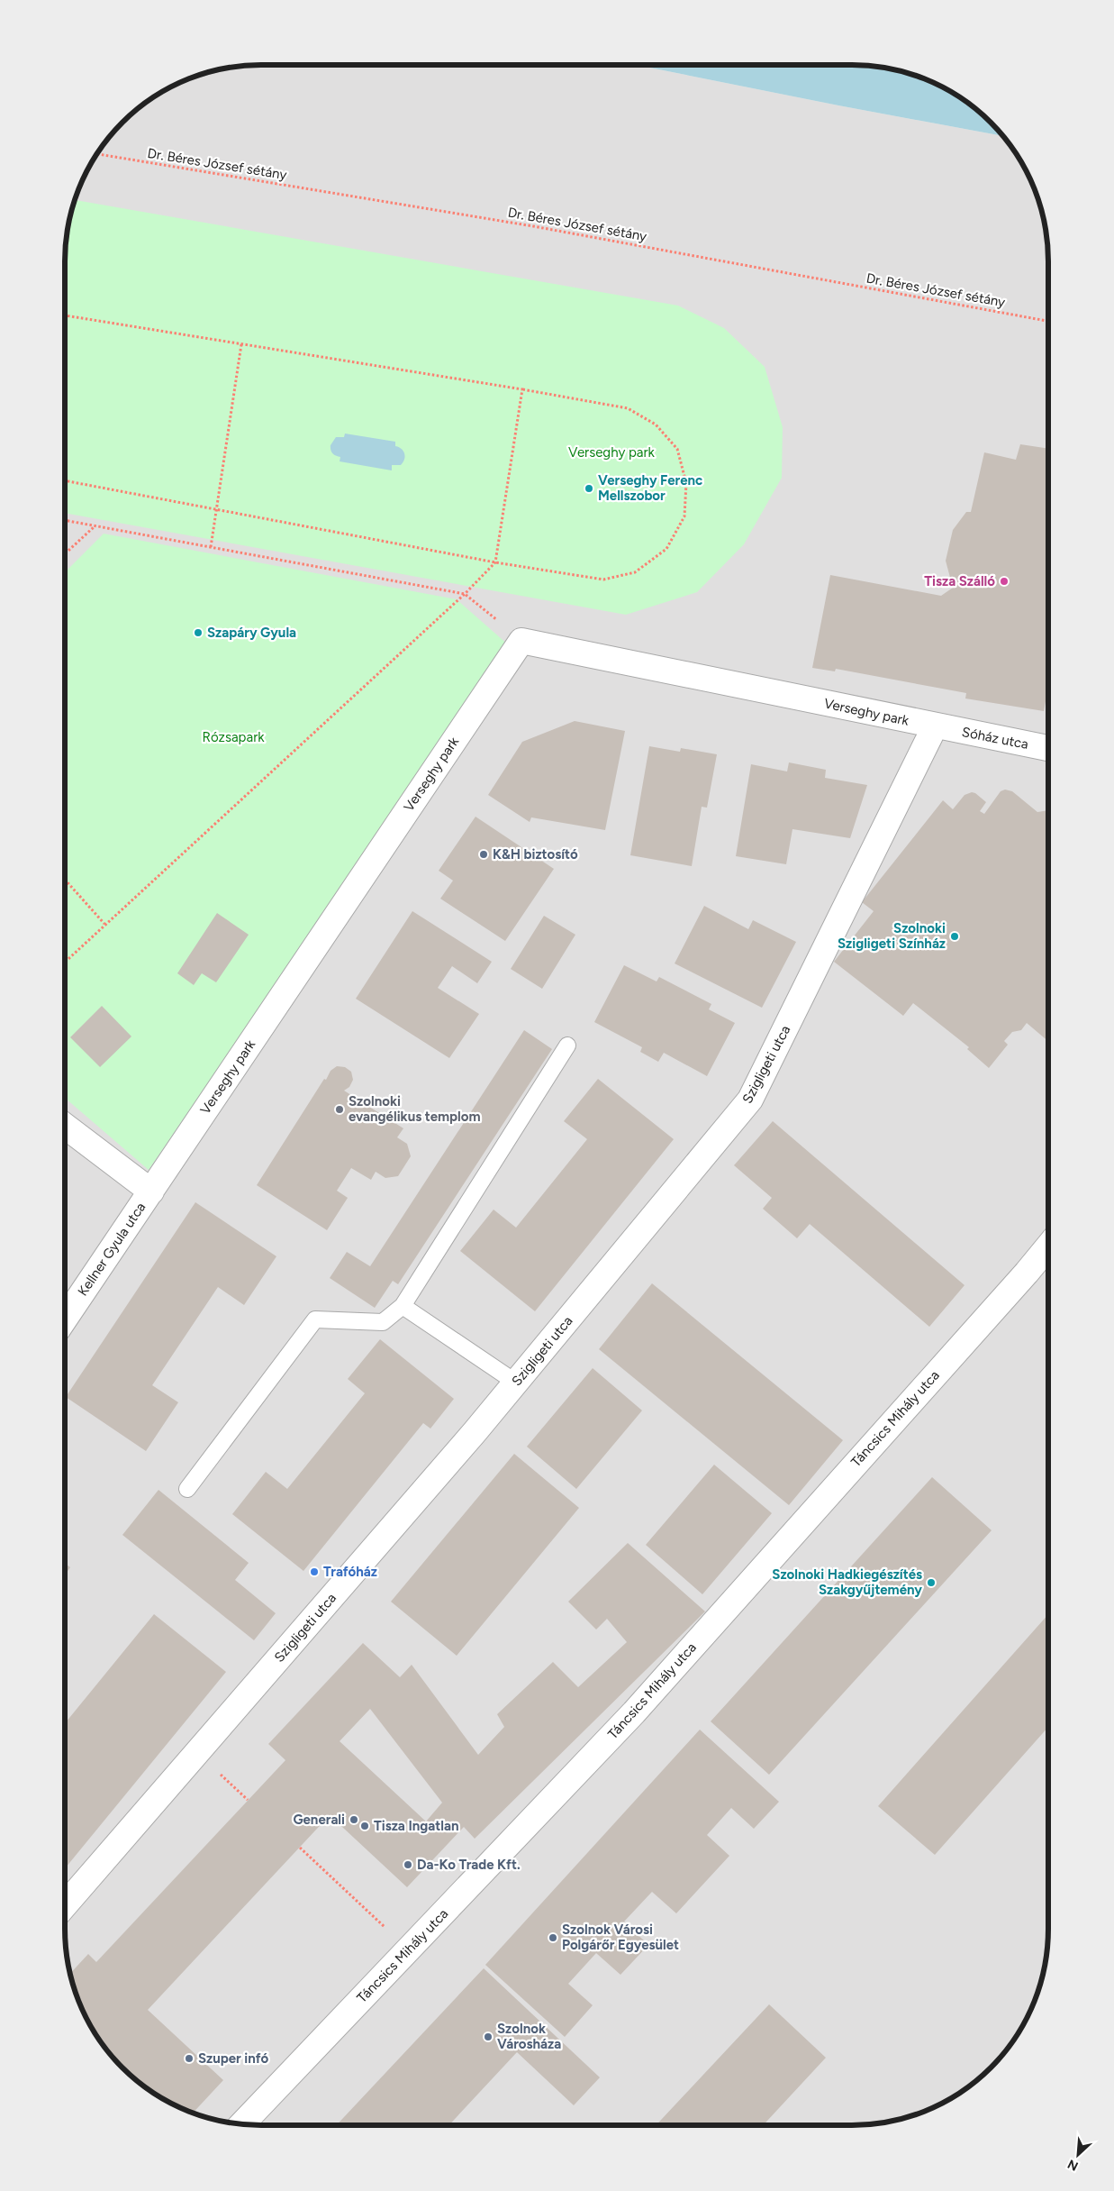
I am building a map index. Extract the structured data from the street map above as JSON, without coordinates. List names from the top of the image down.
{
  "streets": {
    "street": [
      "Verseghy park",
      "Sóház utca",
      "Szigligeti utca",
      "Kellner Gyula utca",
      "Táncsics Mihály utca"
    ],
    "path": ["Dr. Béres József sétány"]
  },
  "crossings": [
    ["Verseghy park", "Sóház utca"],
    ["Verseghy park", "Szigligeti utca"],
    ["Verseghy park", "Kellner Gyula utca"],
    ["Sóház utca", "Szigligeti utca"]
  ],
  "parks": ["Verseghy park", "Rózsapark"],
  "places": [
    "Verseghy Ferenc Mellszobor",
    "Tisza Szálló",
    "Szapáry Gyula",
    "K&H biztosító",
    "Szolnoki Szigligeti Színház",
    "Szolnoki evangélikus templom",
    "Trafóház",
    "Szolnoki Hadkiegészítés Szakgyűjtemény",
    "Generali",
    "Tisza Ingatlan",
    "Da-Ko Trade Kft.",
    "Szolnok Városi Polgárőr Egyesület",
    "Szolnok Városháza",
    "Szuper infó"
  ],
  "north": "bottom left"
}
